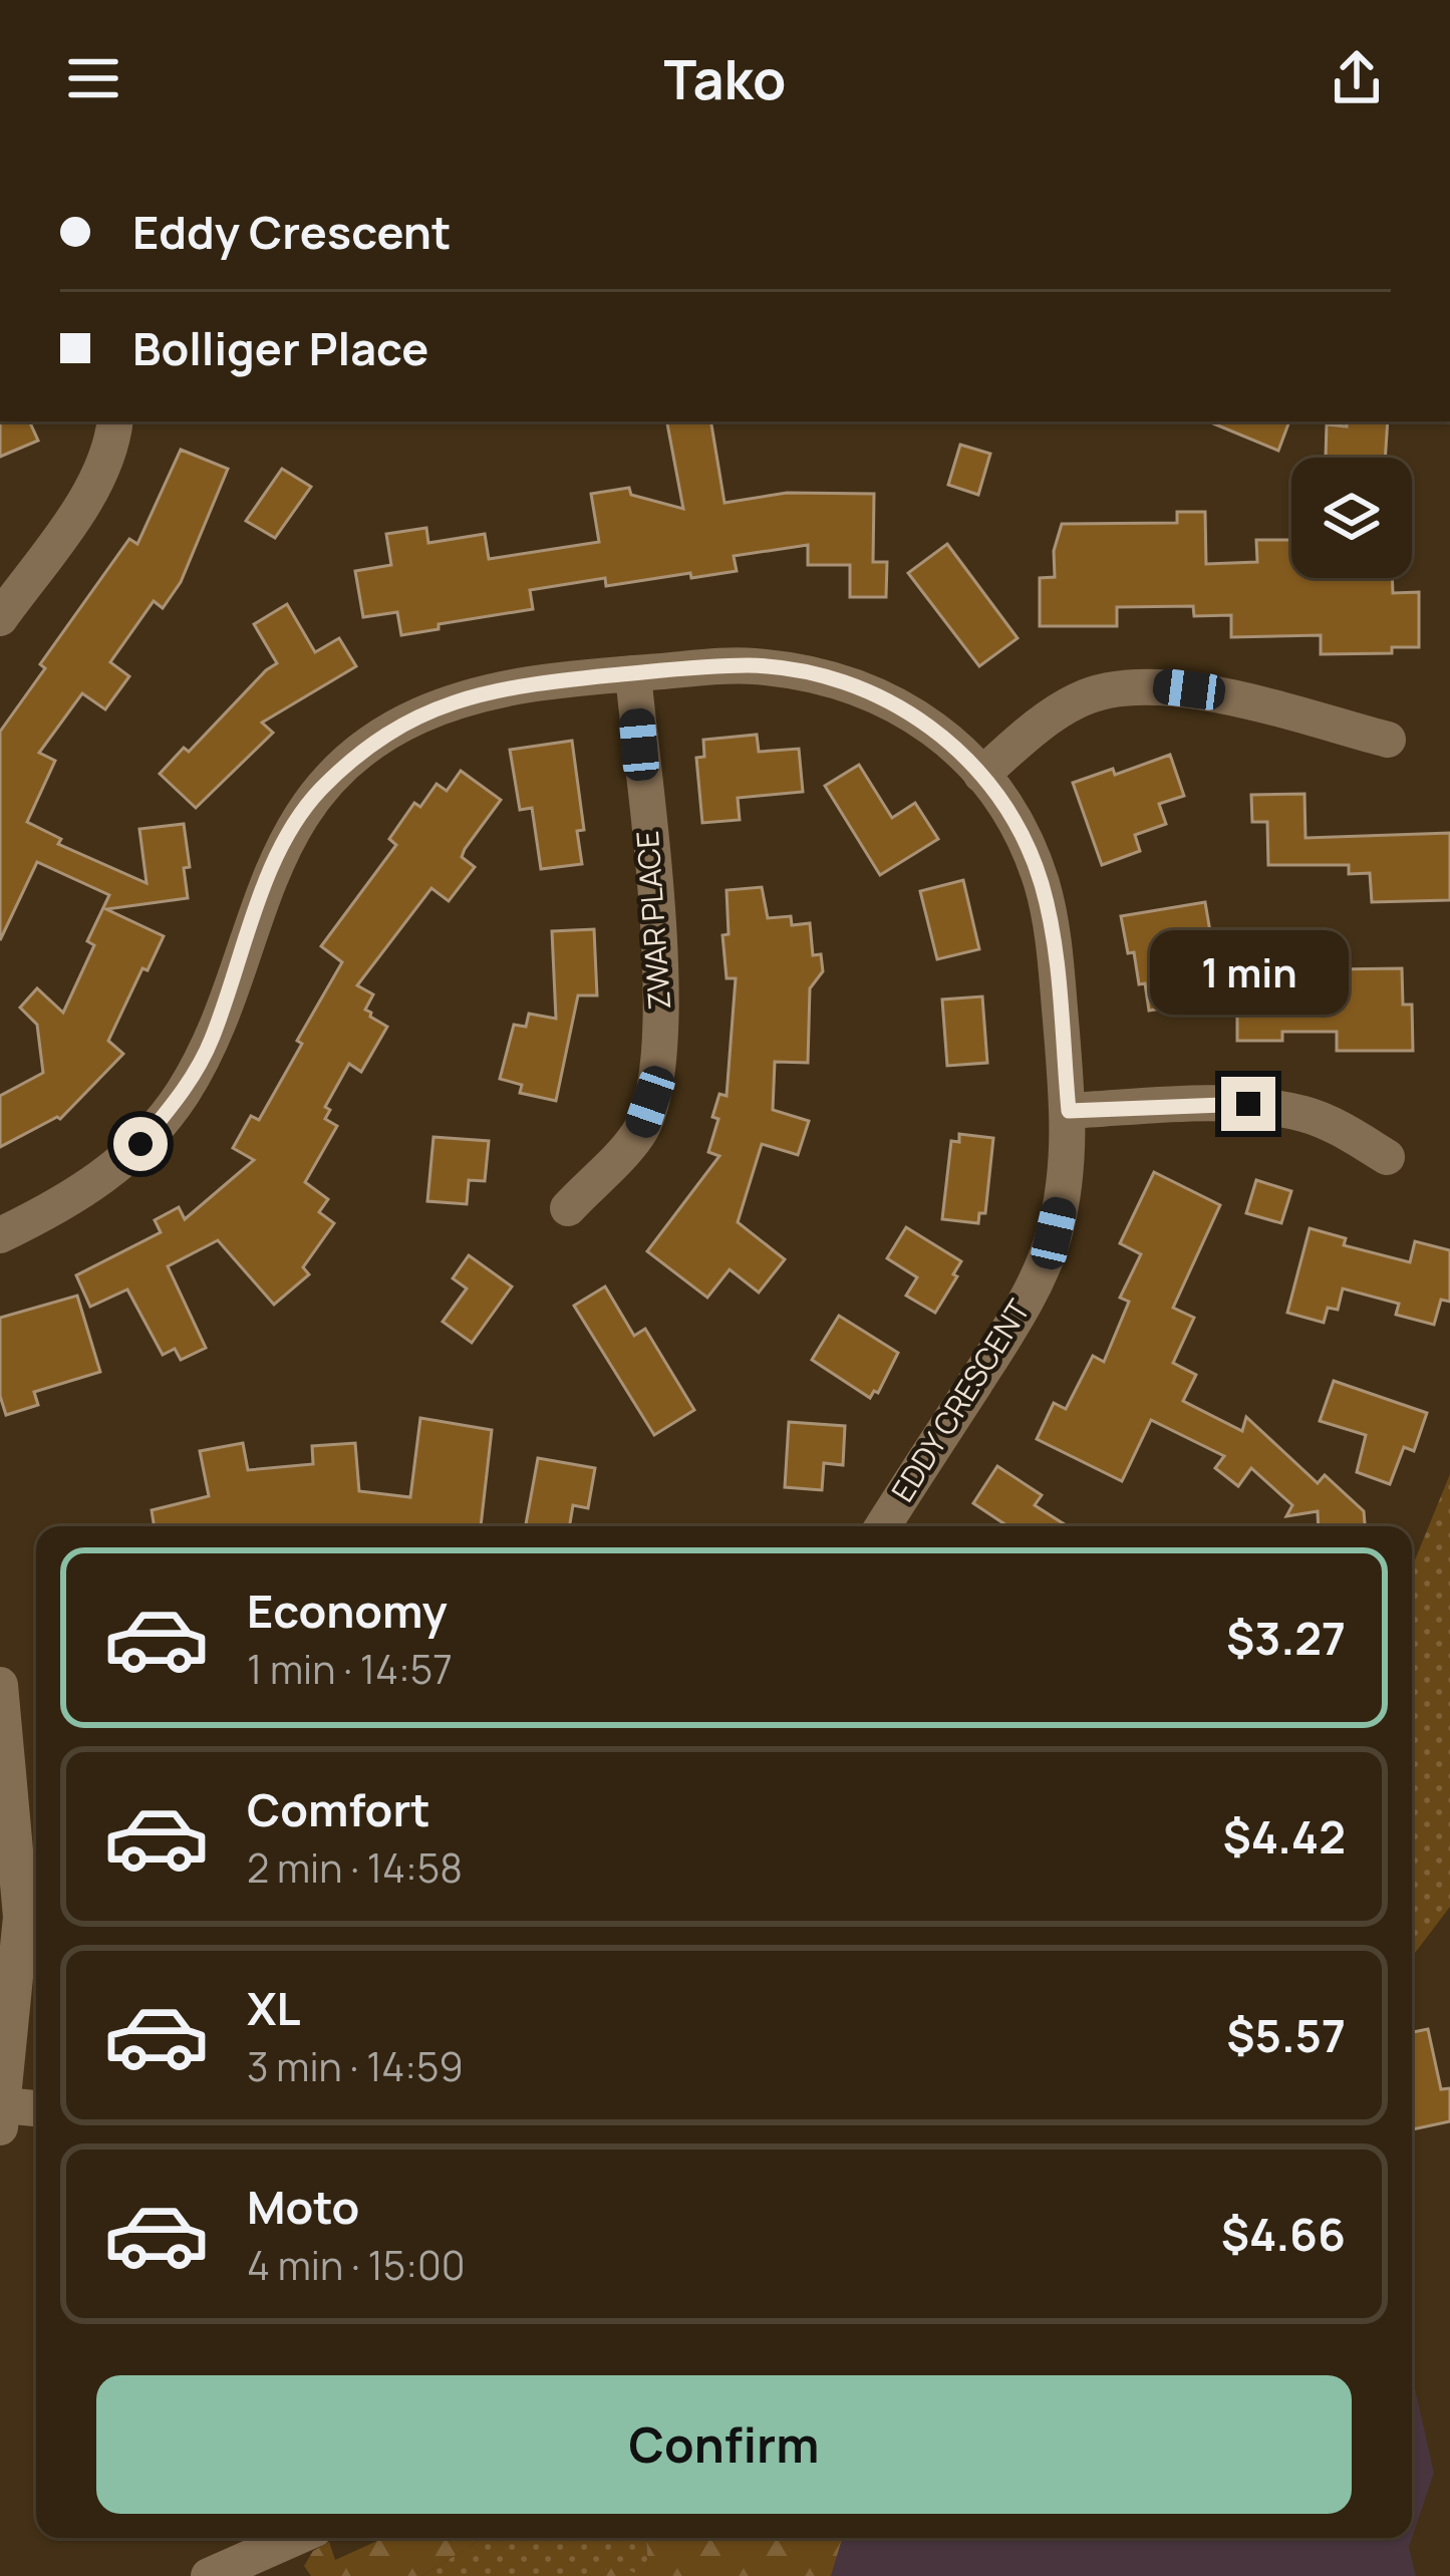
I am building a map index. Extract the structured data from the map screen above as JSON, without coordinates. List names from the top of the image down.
{
  "streets": {
    "street": ["ZWAR PLACE", "EDDY CRESCENT"]
  },
  "crossings": [
    ["ZWAR PLACE", "EDDY CRESCENT"]
  ],
  "page": {
    "header": "Tako",
    "banner": ["Eddy Crescent", "Bolliger Place"],
    "bubble": "1 min",
    "list": [
      {
        "name": "Economy",
        "note": "1 min · 14:57",
        "value": "$3.27"
      },
      {
        "name": "Comfort",
        "note": "2 min · 14:58",
        "value": "$4.42"
      },
      {
        "name": "XL",
        "note": "3 min · 14:59",
        "value": "$5.57"
      },
      {
        "name": "Moto",
        "note": "4 min · 15:00",
        "value": "$4.66"
      }
    ],
    "buttons": "Confirm"
  }
}
